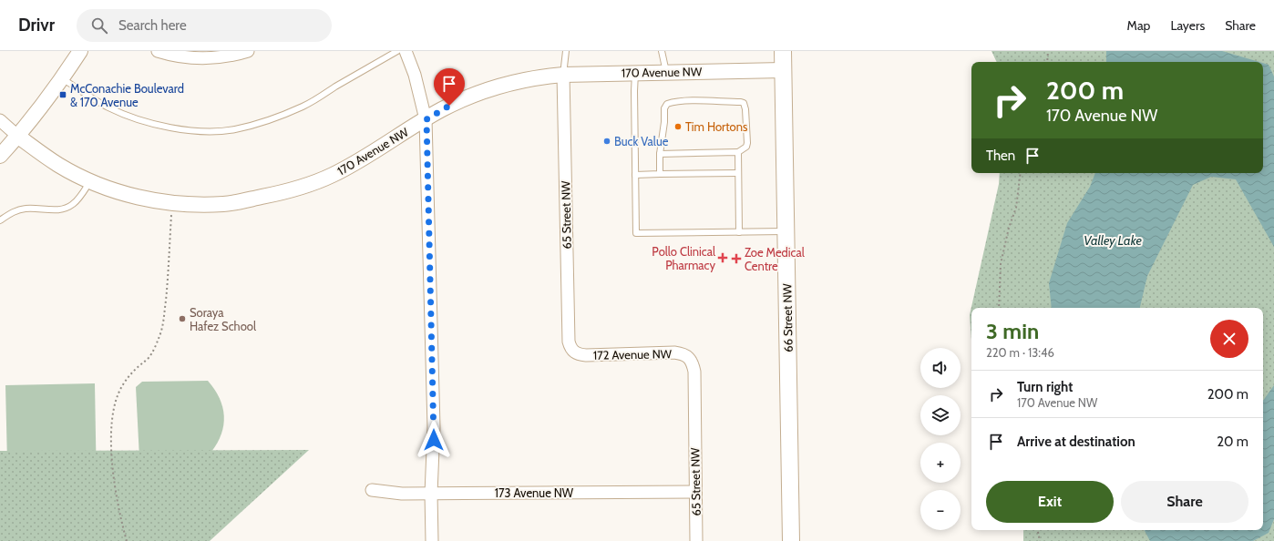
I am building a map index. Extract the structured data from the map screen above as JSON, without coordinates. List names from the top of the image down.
{
  "streets": {
    "main road": ["66 Street NW"],
    "street": [
      "170 Avenue NW",
      "65 Street NW",
      "172 Avenue NW",
      "173 Avenue NW"
    ]
  },
  "crossings": [
    ["170 Avenue NW", "65 Street NW"],
    ["170 Avenue NW", "66 Street NW"],
    ["65 Street NW", "172 Avenue NW"],
    ["65 Street NW", "173 Avenue NW"]
  ],
  "water": ["Valley Lake"],
  "places": {
    "transit": ["McConachie Boulevard & 170 Avenue"],
    "other": ["Tim Hortons", "Buck Value", "Soraya Hafez School"],
    "health": ["Pollo Clinical Pharmacy", "Zoe Medical Centre"]
  },
  "page": {
    "header": "Drivr",
    "search": "Search here",
    "nav": ["Map", "Layers", "Share"],
    "turn": ["200 m", "170 Avenue NW"],
    "then": "Then",
    "heading": ["3 min", "220 m · 13:46"],
    "map_buttons": ["+", "−"],
    "list": [
      {
        "name": "Turn right",
        "note": "170 Avenue NW",
        "value": "200 m"
      },
      {
        "name": "Arrive at destination",
        "value": "20 m"
      }
    ],
    "buttons": ["Exit", "Share"]
  }
}
